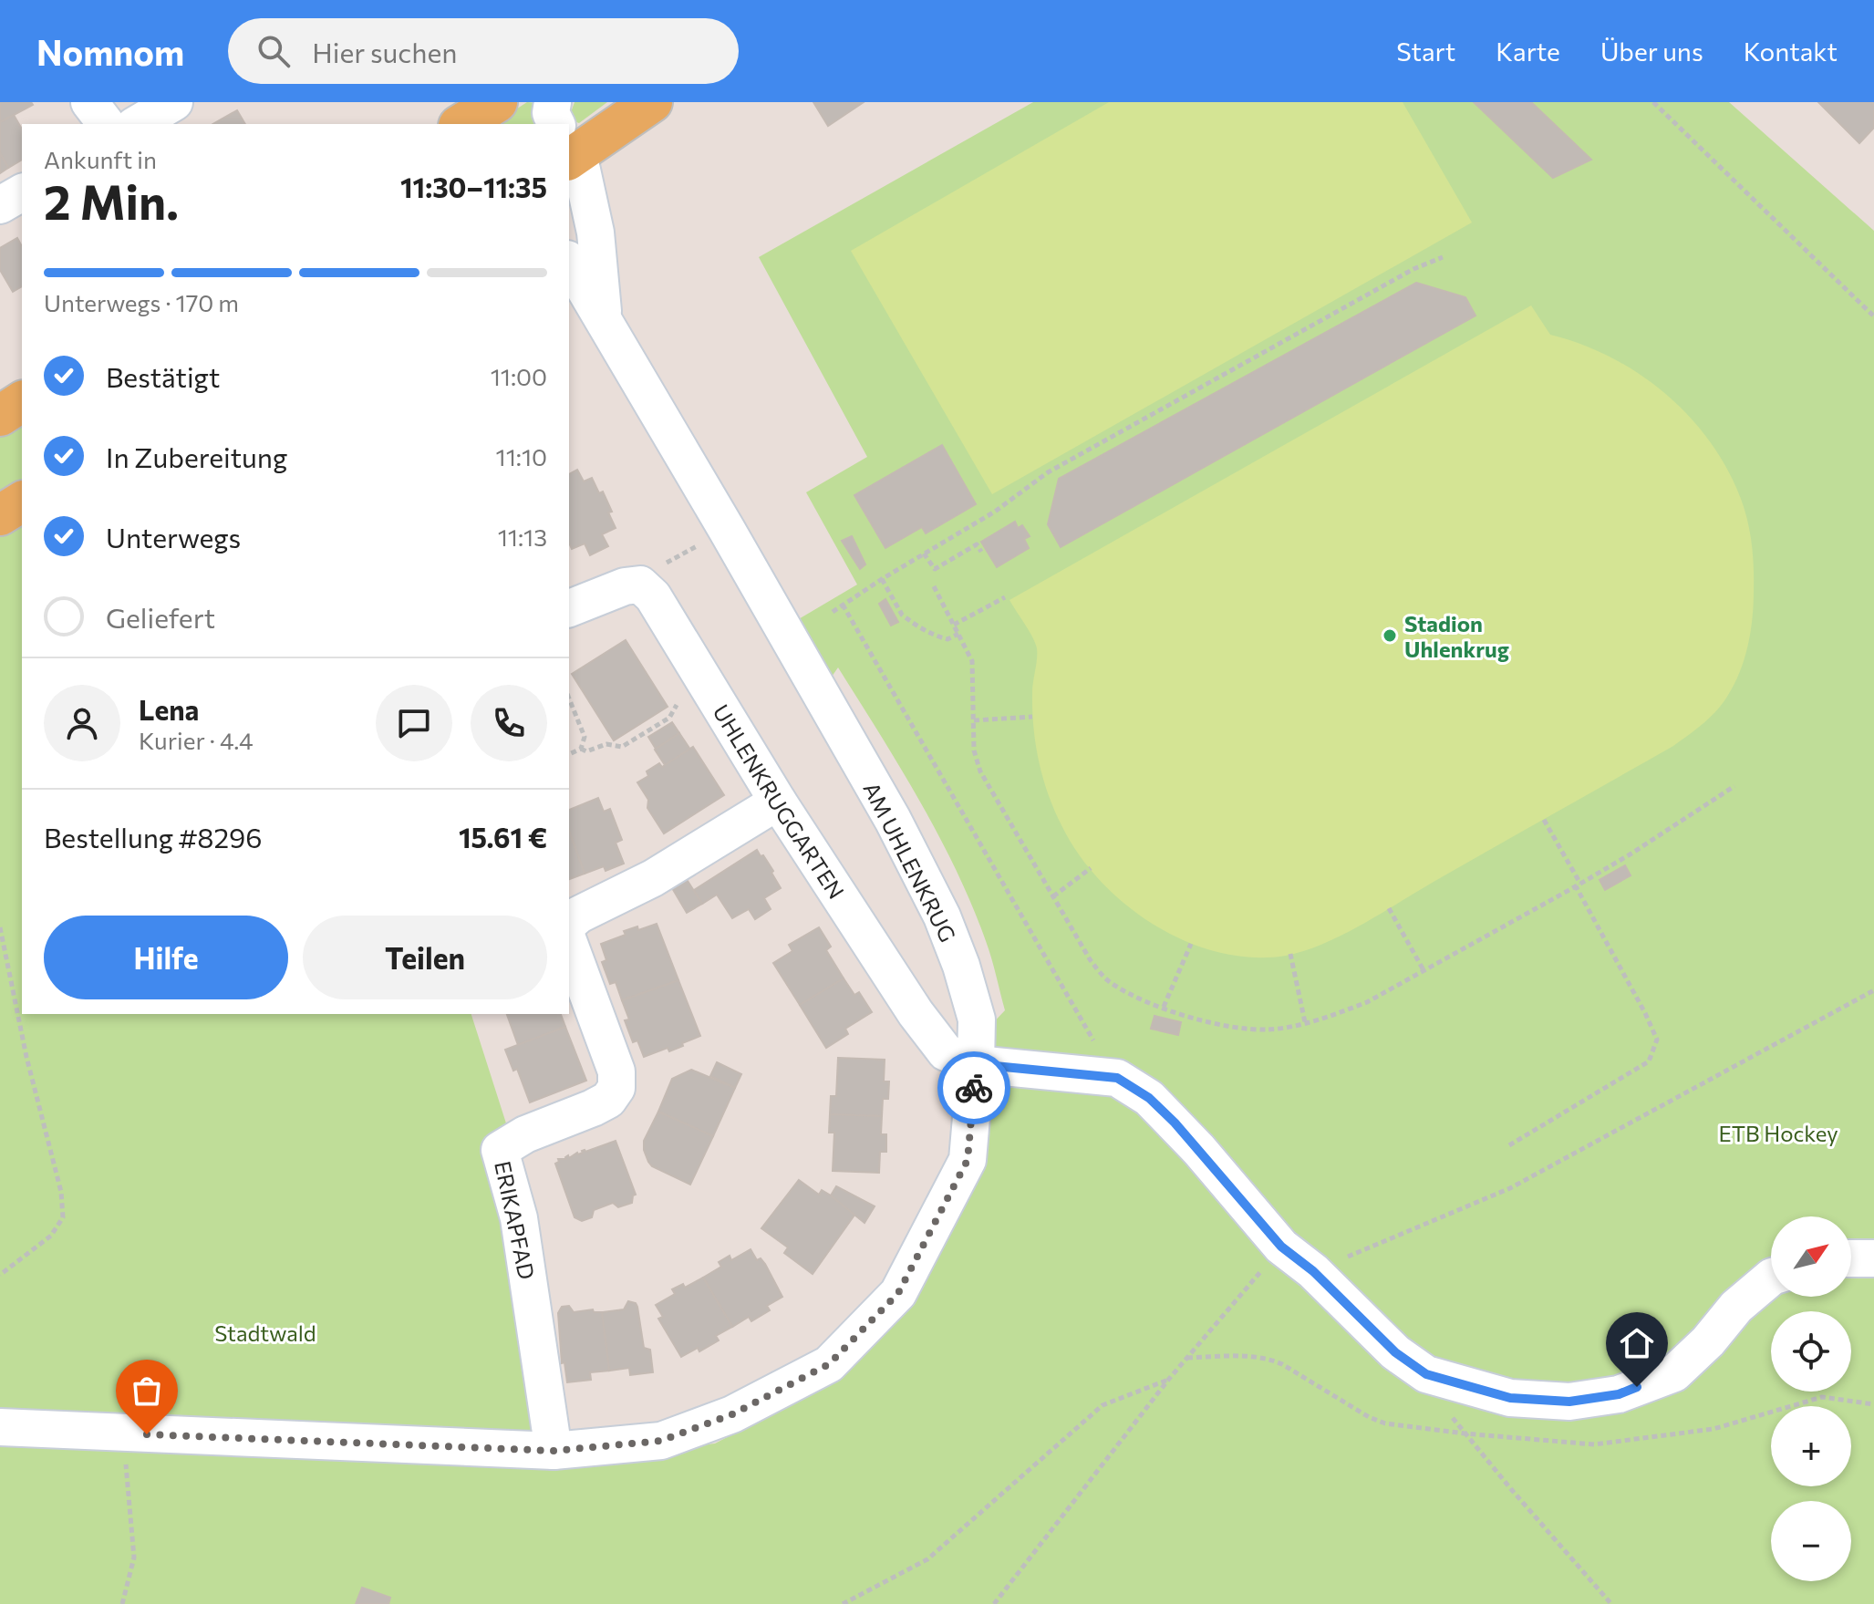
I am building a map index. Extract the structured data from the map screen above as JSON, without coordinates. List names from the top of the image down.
{
  "streets": {
    "street": ["UHLENKRUGGARTEN", "AM UHLENKRUG", "ERIKAPFAD"]
  },
  "crossings": [
    ["UHLENKRUGGARTEN", "AM UHLENKRUG"],
    ["AM UHLENKRUG", "ERIKAPFAD"]
  ],
  "parks": ["ETB Hockey", "Stadtwald"],
  "places": ["Stadion Uhlenkrug"],
  "north": "top right",
  "page": {
    "header": "Nomnom",
    "search": "Hier suchen",
    "nav": [
      "Start",
      "Karte",
      "Über uns",
      "Kontakt"
    ],
    "heading": ["2 Min.", "Ankunft in", "11:30–11:35"],
    "panel": [
      "Lena",
      "Kurier · 4.4",
      "Bestellung #8296",
      "15.61 €"
    ],
    "bar": "Unterwegs · 170 m",
    "list": [
      ["Bestätigt", "11:00"],
      ["In Zubereitung", "11:10"],
      ["Unterwegs", "11:13"],
      "Geliefert"
    ],
    "buttons": ["Hilfe", "Teilen"],
    "map_buttons": ["+", "−"]
  }
}
